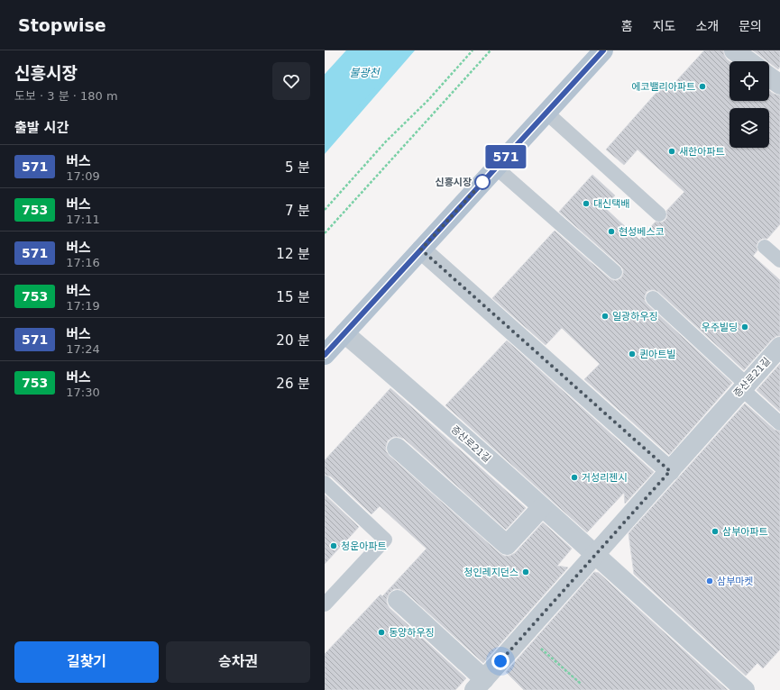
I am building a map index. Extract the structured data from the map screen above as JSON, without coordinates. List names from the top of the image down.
{
  "streets": {
    "street": ["증산로21길"]
  },
  "water": ["불광천"],
  "places": [
    "에코밸리아파트",
    "새한아파트",
    "신흥시장",
    "대신택배",
    "현성베스코",
    "일광하우징",
    "우주빌딩",
    "퀸아트빌",
    "거성리젠시",
    "삼부아파트",
    "청운아파트",
    "청인레지던스",
    "삼부마켓",
    "동양하우징"
  ],
  "lines": ["bus line 571"],
  "page": {
    "header": "Stopwise",
    "nav": [
      "홈",
      "지도",
      "소개",
      "문의"
    ],
    "heading": [
      ["신흥시장", "도보 · 3 분 · 180 m"],
      "출발 시간"
    ],
    "on_map": "571",
    "list": [
      {
        "mark": "571",
        "name": "버스",
        "note": "17:09",
        "value": "5 분"
      },
      {
        "mark": "753",
        "name": "버스",
        "note": "17:11",
        "value": "7 분"
      },
      {
        "mark": "571",
        "name": "버스",
        "note": "17:16",
        "value": "12 분"
      },
      {
        "mark": "753",
        "name": "버스",
        "note": "17:19",
        "value": "15 분"
      },
      {
        "mark": "571",
        "name": "버스",
        "note": "17:24",
        "value": "20 분"
      },
      {
        "mark": "753",
        "name": "버스",
        "note": "17:30",
        "value": "26 분"
      }
    ],
    "buttons": ["길찾기", "승차권"]
  }
}
